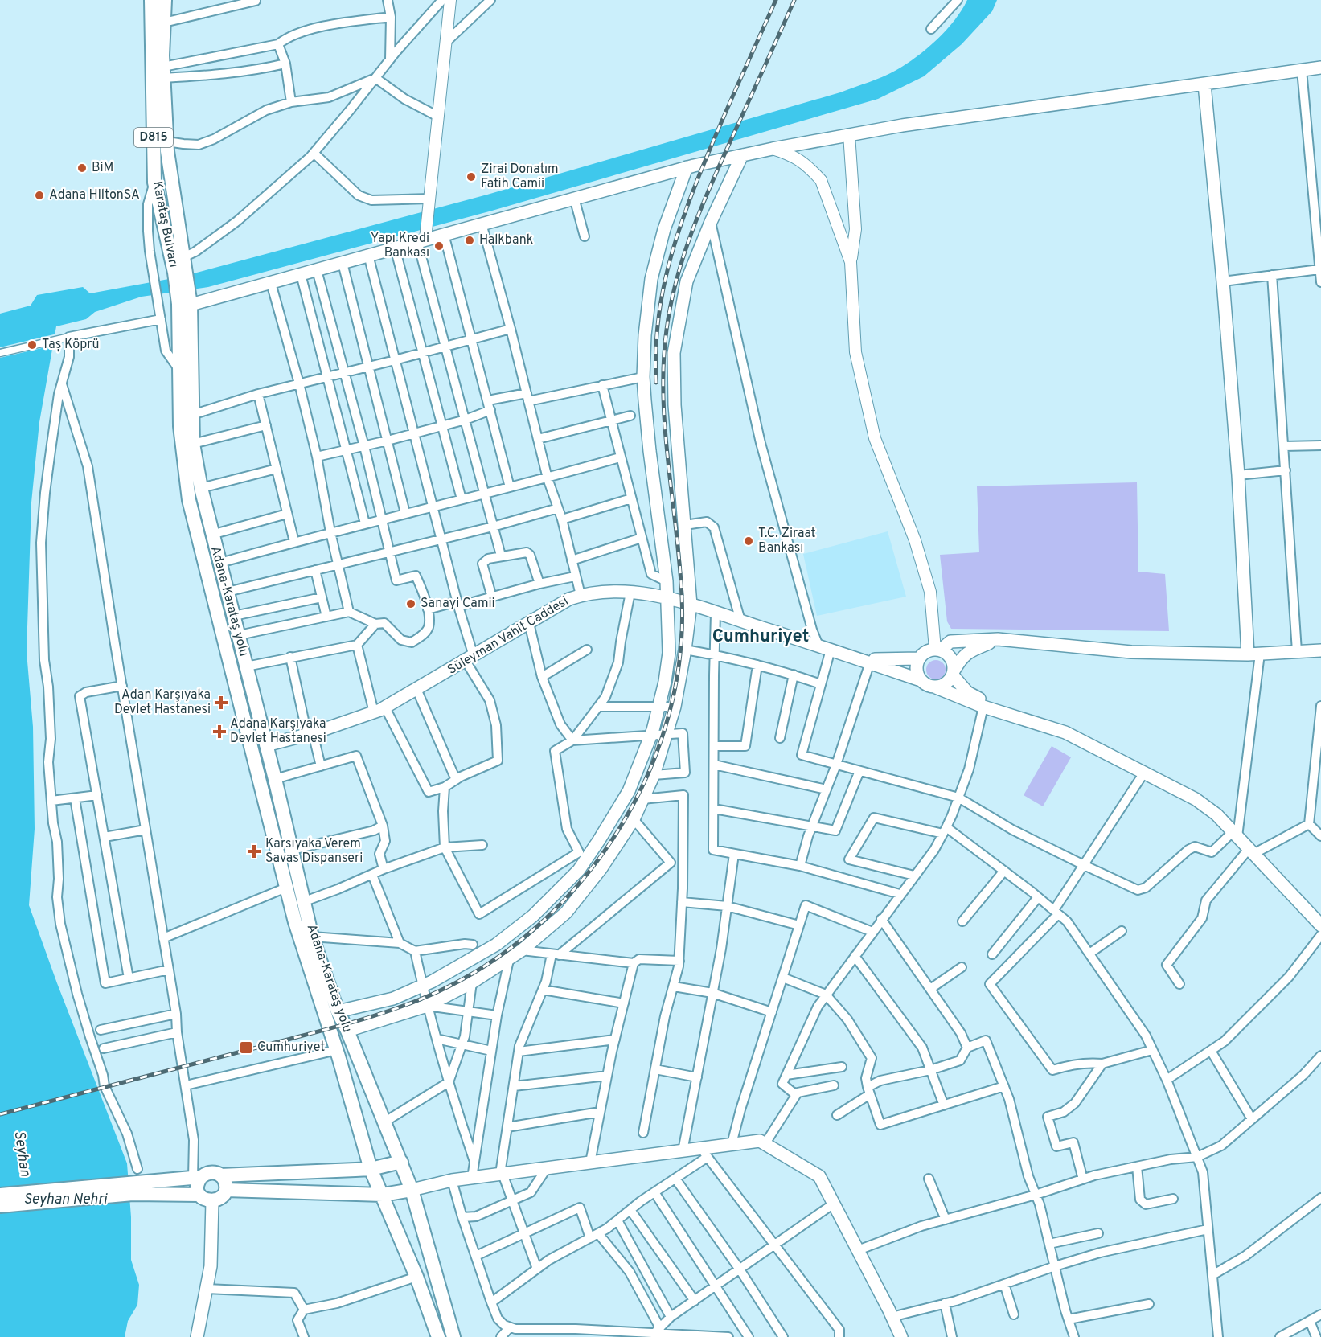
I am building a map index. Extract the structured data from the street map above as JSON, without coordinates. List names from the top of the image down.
{
  "streets": {
    "main road": [
      "D815",
      "Karataş Bulvarı",
      "Adana-Karataş yolu",
      "Süleyman Vahit Caddesi"
    ]
  },
  "crossings": [
    ["Karataş Bulvarı", "Adana-Karataş yolu"],
    ["Adana-Karataş yolu", "Süleyman Vahit Caddesi"]
  ],
  "districts": ["Cumhuriyet"],
  "water": ["Seyhan", "Seyhan Nehri"],
  "places": {
    "other": [
      "BiM",
      "Zirai Donatım Fatih Camii",
      "Adana HiltonSA",
      "Halkbank",
      "Yapı Kredi Bankası",
      "Taș Köprü",
      "T.C. Ziraat Bankası",
      "Sanayi Camii"
    ],
    "health": ["Adan Karşıyaka Devlet Hastanesi", "Adana Karşıyaka Devlet Hastanesi", "Karsıyaka Verem Savas Dispanseri"],
    "transit": ["Cumhuriyet"]
  }
}
